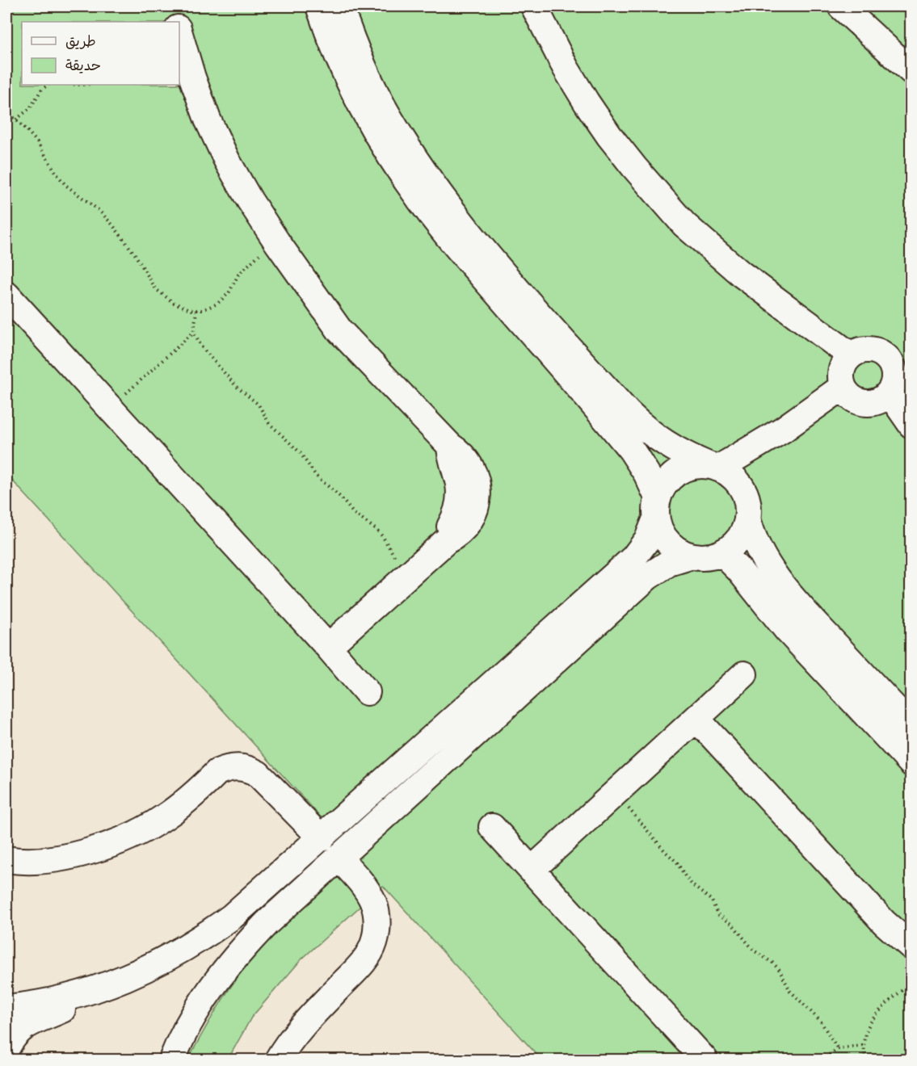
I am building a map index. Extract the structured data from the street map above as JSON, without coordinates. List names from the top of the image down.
{
  "legend": ["طريق", "حديقة"]
}
